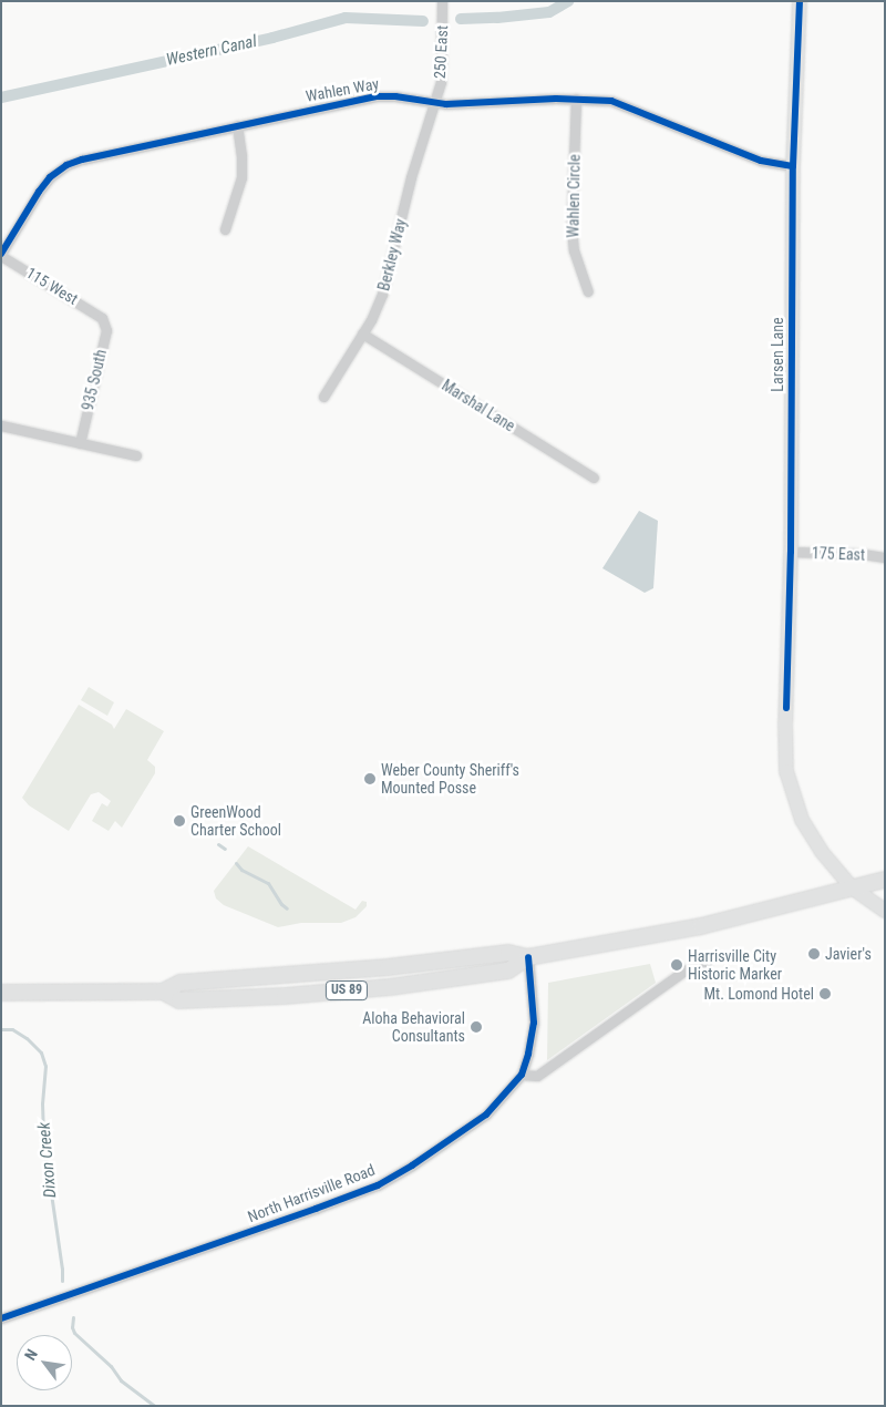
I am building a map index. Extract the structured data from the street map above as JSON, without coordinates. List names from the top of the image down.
{
  "streets": {
    "main road": ["Larsen Lane", "US 89"],
    "street": [
      "250 East",
      "Wahlen Way",
      "Wahlen Circle",
      "Berkley Way",
      "115 West",
      "935 South",
      "Marshal Lane",
      "175 East",
      "North Harrisville Road"
    ]
  },
  "crossings": [
    ["250 East", "Wahlen Way"],
    ["250 East", "Berkley Way"],
    ["Wahlen Way", "Wahlen Circle"],
    ["Wahlen Way", "Berkley Way"],
    ["Wahlen Way", "115 West"],
    ["Wahlen Way", "Larsen Lane"],
    ["Berkley Way", "Marshal Lane"],
    ["115 West", "935 South"],
    ["Larsen Lane", "175 East"],
    ["Larsen Lane", "US 89"],
    ["US 89", "North Harrisville Road"]
  ],
  "water": ["Western Canal", "Dixon Creek"],
  "places": [
    "Weber County Sheriff's Mounted Posse",
    "GreenWood Charter School",
    "Javier's",
    "Harrisville City Historic Marker",
    "Mt. Lomond Hotel",
    "Aloha Behavioral Consultants"
  ],
  "north": "top left"
}
